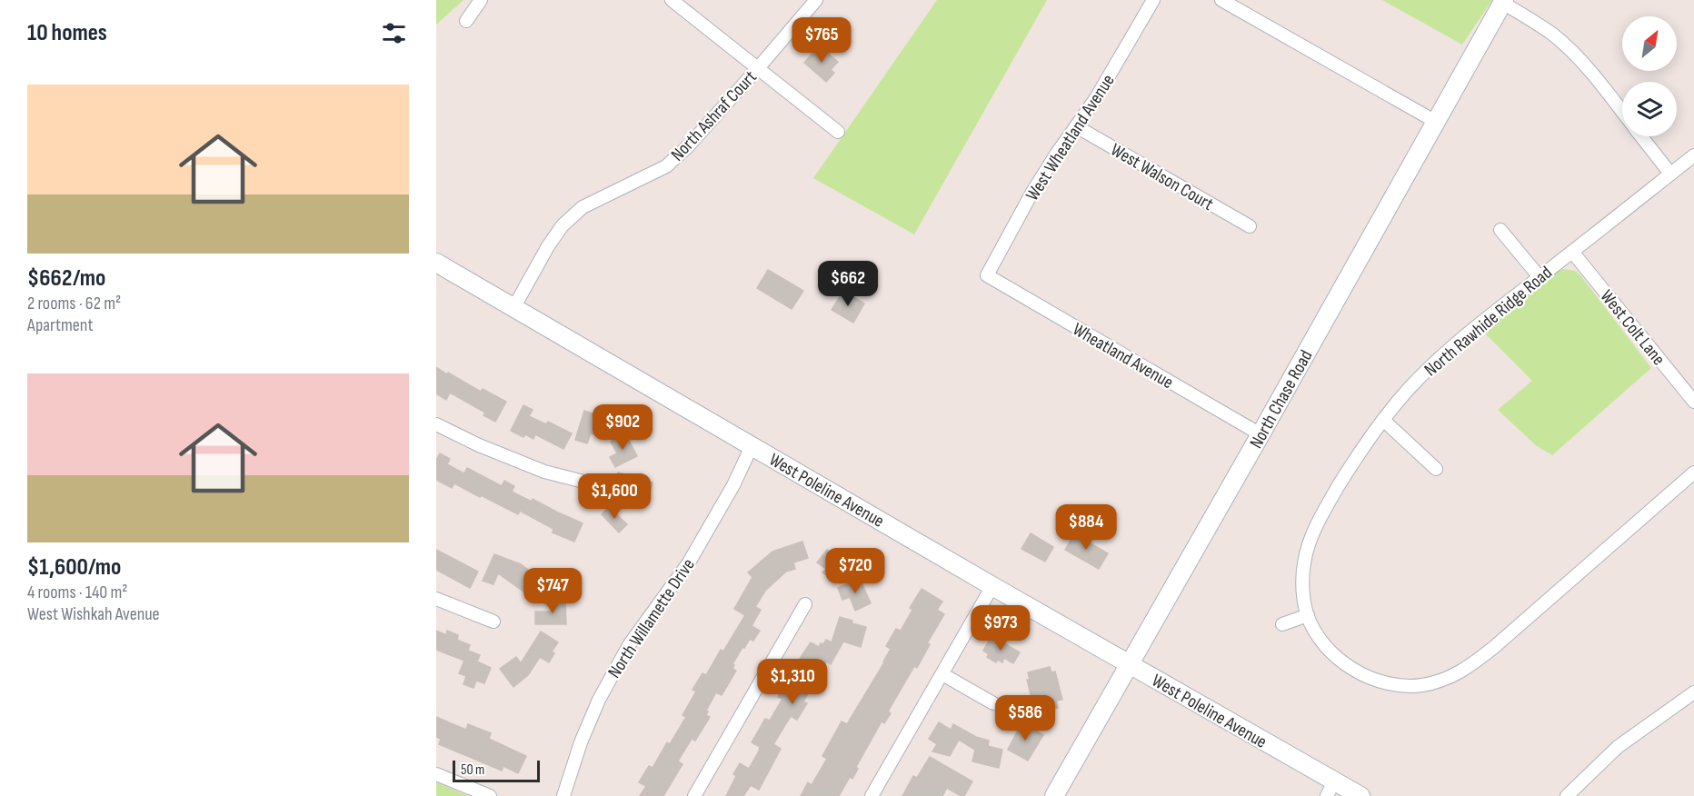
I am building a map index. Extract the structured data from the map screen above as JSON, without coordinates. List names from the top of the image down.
{
  "streets": {
    "street": [
      "North Ashraf Court",
      "West Wheatland Avenue",
      "West Walson Court",
      "North Rawhide Ridge Road",
      "West Colt Lane",
      "Wheatland Avenue",
      "North Chase Road",
      "West Poleline Avenue",
      "North Willamette Drive"
    ]
  },
  "crossings": [
    ["North Ashraf Court", "West Poleline Avenue"],
    ["West Wheatland Avenue", "West Walson Court"],
    ["West Wheatland Avenue", "Wheatland Avenue"],
    ["North Rawhide Ridge Road", "West Colt Lane"],
    ["Wheatland Avenue", "North Chase Road"],
    ["North Chase Road", "West Poleline Avenue"],
    ["West Poleline Avenue", "North Willamette Drive"]
  ],
  "scale_bar": "50 m",
  "north": "top right",
  "page": {
    "heading": "10 homes",
    "price": [
      "$765",
      "$662",
      "$902",
      "$1,600",
      "$884",
      "$720",
      "$747",
      "$973",
      "$1,310",
      "$586"
    ],
    "list": [
      {
        "name": "$662/mo",
        "note": "2 rooms · 62 m² · Apartment"
      },
      {
        "name": "$1,600/mo",
        "note": "4 rooms · 140 m² · West Wishkah Avenue"
      }
    ],
    "scale": "50 m"
  }
}
